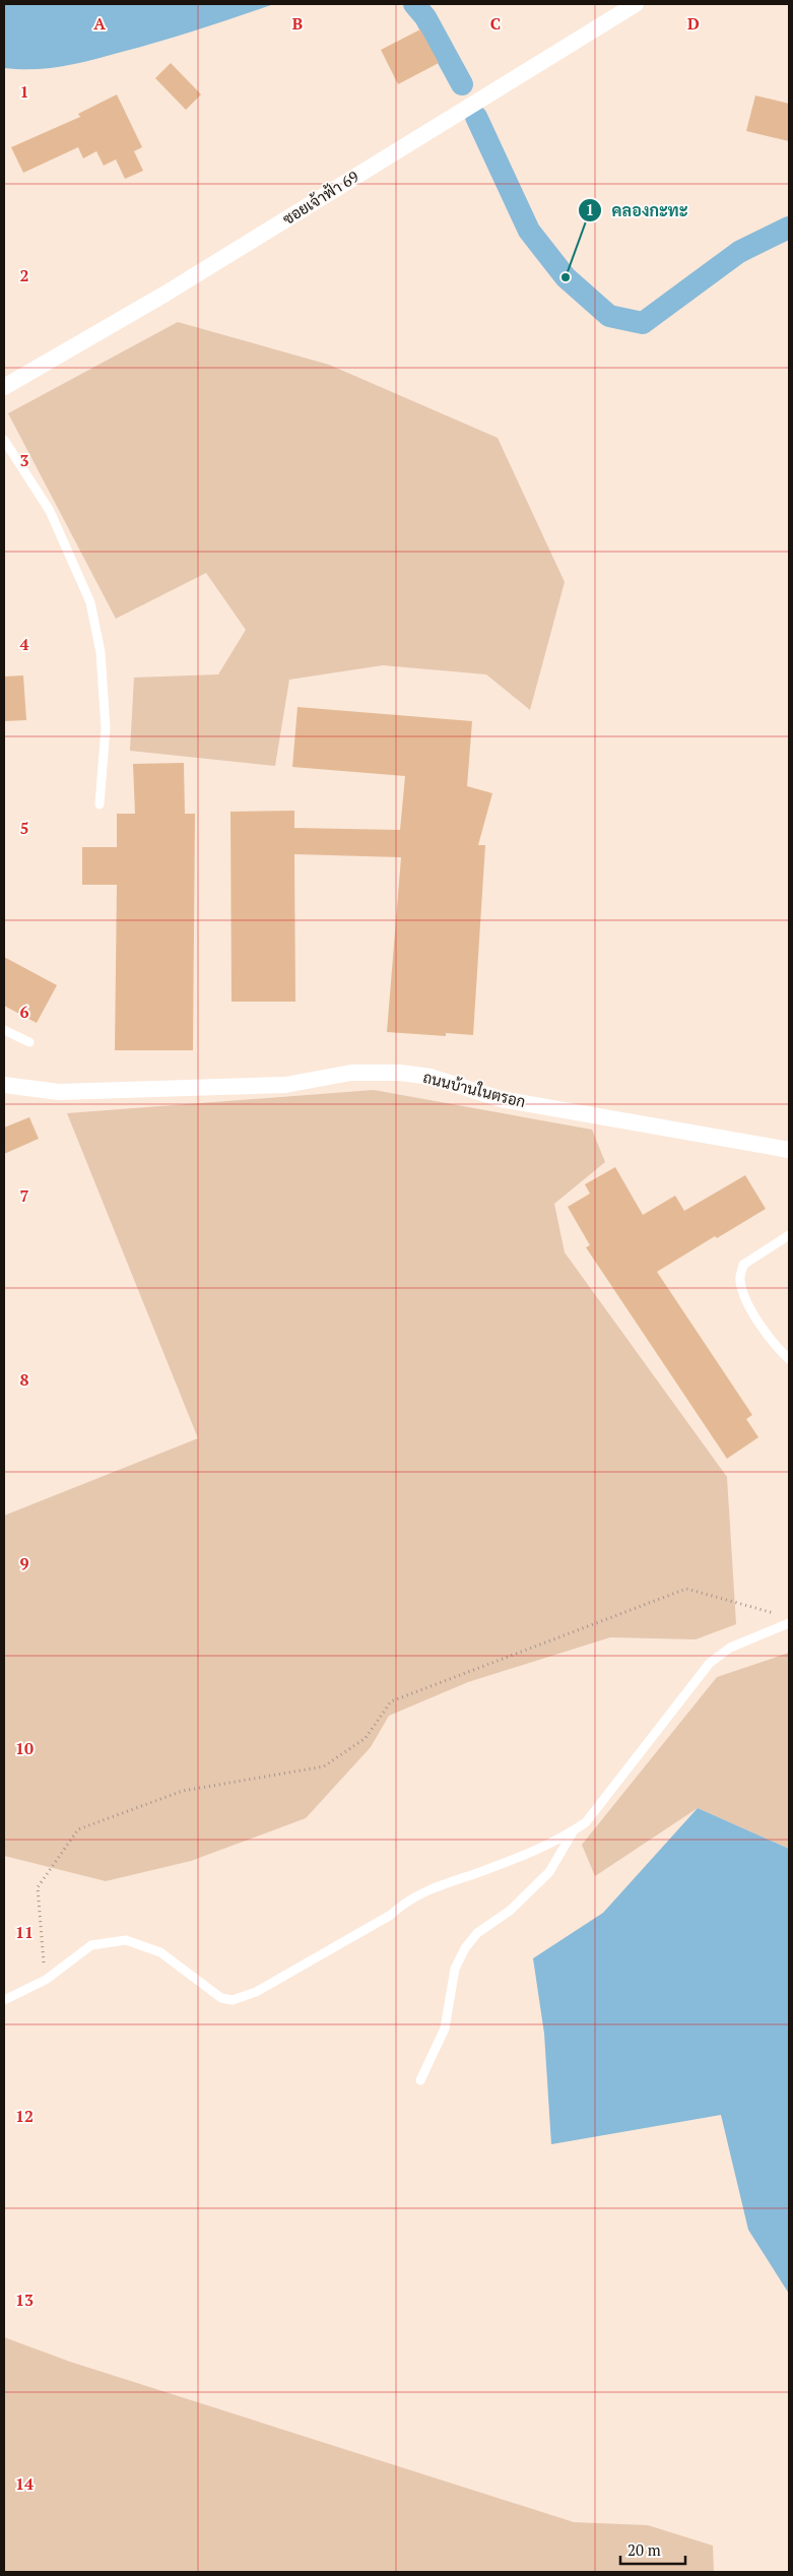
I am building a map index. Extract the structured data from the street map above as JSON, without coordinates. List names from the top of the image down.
{
  "streets": {
    "street": ["ซอยเจ้าฟ้า 69", "ถนนบ้านในตรอก"]
  },
  "places": ["คลองกะทะ"],
  "scale_bar": "20 m",
  "grid": {
    "columns": [
      "A",
      "B",
      "C",
      "D"
    ],
    "rows": [
      "1",
      "2",
      "3",
      "4",
      "5",
      "6",
      "7",
      "8",
      "9",
      "10",
      "11",
      "12",
      "13",
      "14"
    ]
  }
}
